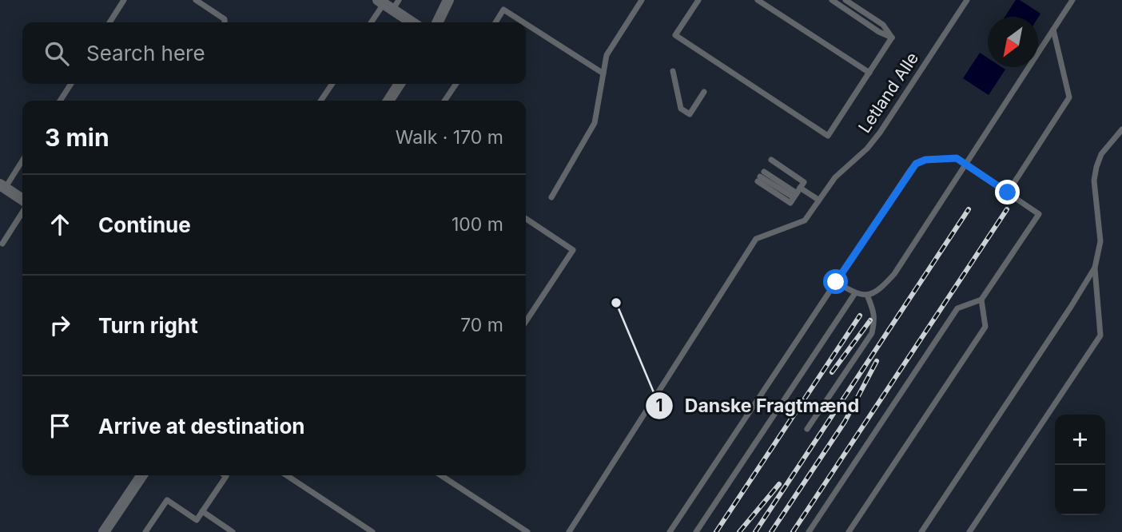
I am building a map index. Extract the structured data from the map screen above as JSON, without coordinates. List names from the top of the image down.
{
  "streets": {
    "lane": ["Letland Alle"]
  },
  "places": ["Danske Fragtmænd"],
  "north": "bottom left",
  "page": {
    "search": "Search here",
    "heading": ["3 min", "Walk · 170 m"],
    "list": [
      ["Continue", "100 m"],
      ["Turn right", "70 m"],
      "Arrive at destination"
    ],
    "map_buttons": ["+", "−"]
  }
}
